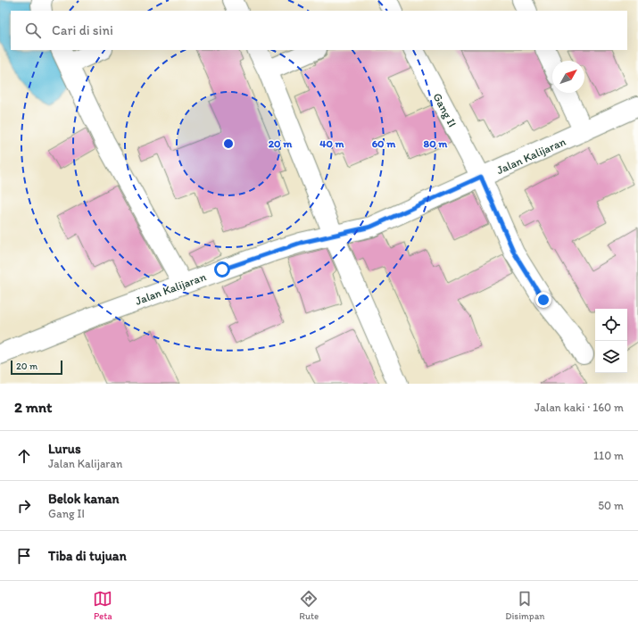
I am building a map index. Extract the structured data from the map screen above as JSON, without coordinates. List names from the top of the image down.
{
  "streets": {
    "street": ["Gang II", "Jalan Kalijaran"]
  },
  "crossings": [
    ["Gang II", "Jalan Kalijaran"]
  ],
  "scale_bar": "20 m",
  "north": "top right",
  "page": {
    "search": "Cari di sini",
    "scale": "20 m",
    "heading": ["2 mnt", "Jalan kaki · 160 m"],
    "list": [
      ["Lurus", "Jalan Kalijaran", "110 m"],
      ["Belok kanan", "Gang II", "50 m"],
      "Tiba di tujuan"
    ],
    "nav": ["Peta", "Rute", "Disimpan"]
  },
  "rings": [
    "20 m",
    "40 m",
    "60 m",
    "80 m"
  ]
}
